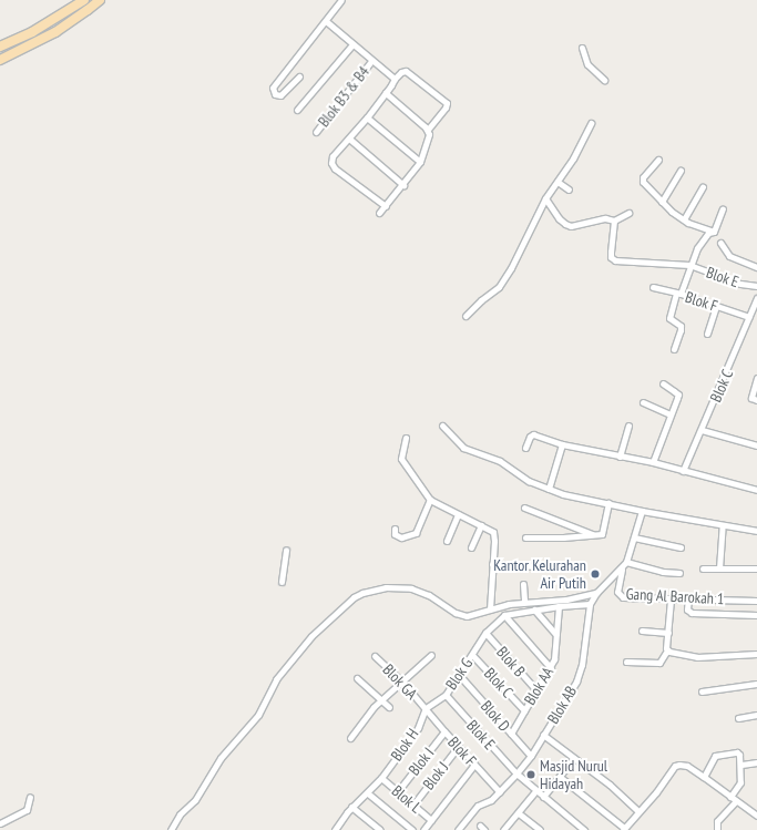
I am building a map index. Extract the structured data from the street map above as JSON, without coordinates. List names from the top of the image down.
{
  "streets": {
    "street": [
      "Blok B3 & B4",
      "Blok E",
      "Blok F",
      "Blok C",
      "Gang Al Barokah 1",
      "Blok B",
      "Blok G",
      "Blok GA",
      "Blok AA",
      "Blok AB",
      "Blok D",
      "Blok H",
      "Blok I",
      "Blok J",
      "Blok L"
    ]
  },
  "crossings": [
    ["Blok E", "Blok G"],
    ["Blok E", "Blok AB"],
    ["Blok F", "Blok C"],
    ["Blok F", "Blok G"],
    ["Blok F", "Blok GA"],
    ["Blok F", "Blok AB"],
    ["Blok F", "Blok H"],
    ["Blok F", "Blok I"],
    ["Blok F", "Blok J"],
    ["Blok C", "Blok G"],
    ["Blok C", "Blok AA"],
    ["Blok B", "Blok G"],
    ["Blok B", "Blok AA"],
    ["Blok G", "Blok GA"],
    ["Blok G", "Blok D"],
    ["Blok G", "Blok H"],
    ["Blok GA", "Blok H"],
    ["Blok AA", "Blok D"],
    ["Blok AB", "Blok D"],
    ["Blok H", "Blok L"],
    ["Blok I", "Blok L"],
    ["Blok J", "Blok L"]
  ],
  "places": ["Kantor Kelurahan Air Putih", "Masjid Nurul Hidayah"]
}
